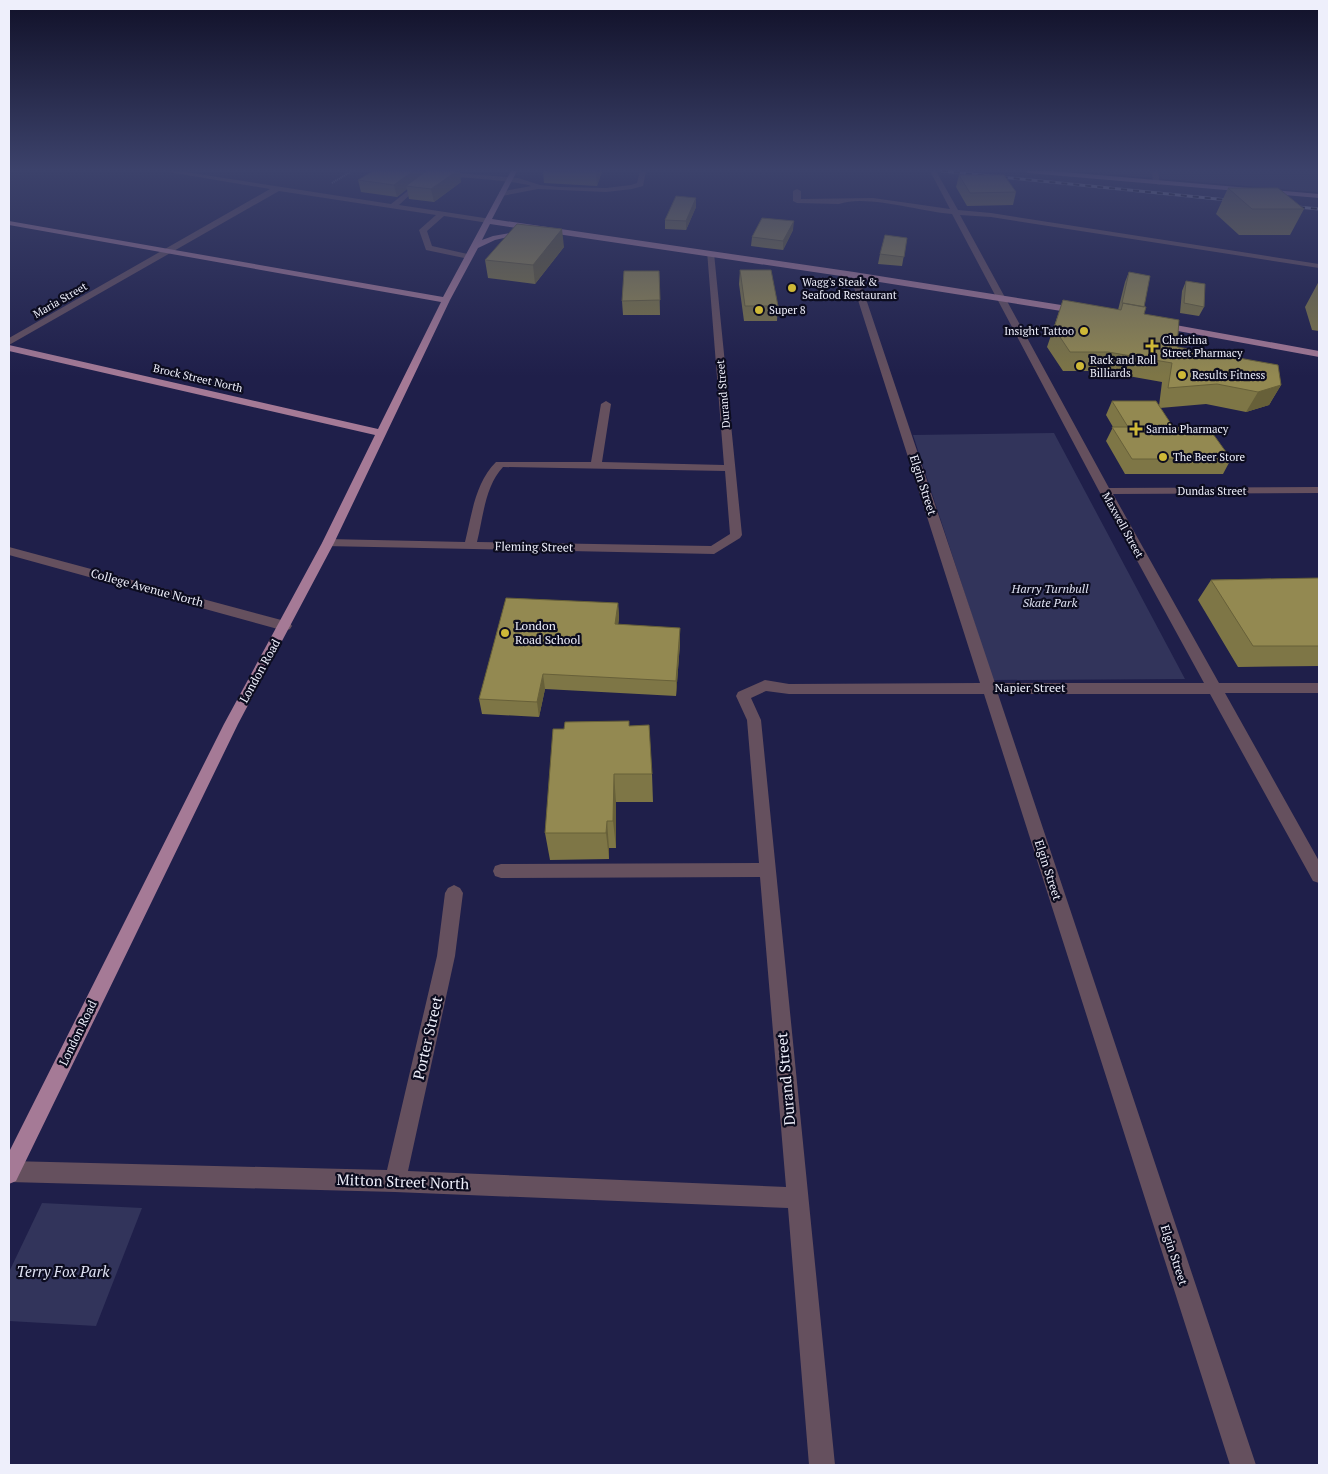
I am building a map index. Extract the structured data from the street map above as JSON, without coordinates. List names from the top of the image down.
{
  "streets": {
    "main road": ["Brock Street North", "London Road"],
    "street": [
      "Maria Street",
      "Durand Street",
      "Elgin Street",
      "Dundas Street",
      "Maxwell Street",
      "Fleming Street",
      "College Avenue North",
      "Napier Street",
      "Porter Street",
      "Mitton Street North"
    ]
  },
  "crossings": [
    ["Brock Street North", "London Road"],
    ["Durand Street", "Fleming Street"],
    ["Durand Street", "Napier Street"],
    ["Durand Street", "Mitton Street North"],
    ["Elgin Street", "Napier Street"],
    ["Dundas Street", "Maxwell Street"],
    ["Maxwell Street", "Napier Street"],
    ["Fleming Street", "London Road"],
    ["College Avenue North", "London Road"],
    ["London Road", "Mitton Street North"],
    ["Porter Street", "Mitton Street North"]
  ],
  "parks": ["Harry Turnbull Skate Park", "Terry Fox Park"],
  "places": {
    "other": [
      "Wagg's Steak & Seafood Restaurant",
      "Super 8",
      "Insight Tattoo",
      "Rack and Roll Billiards",
      "Results Fitness",
      "The Beer Store",
      "London Road School"
    ],
    "health": ["Christina Street Pharmacy", "Sarnia Pharmacy"]
  }
}
